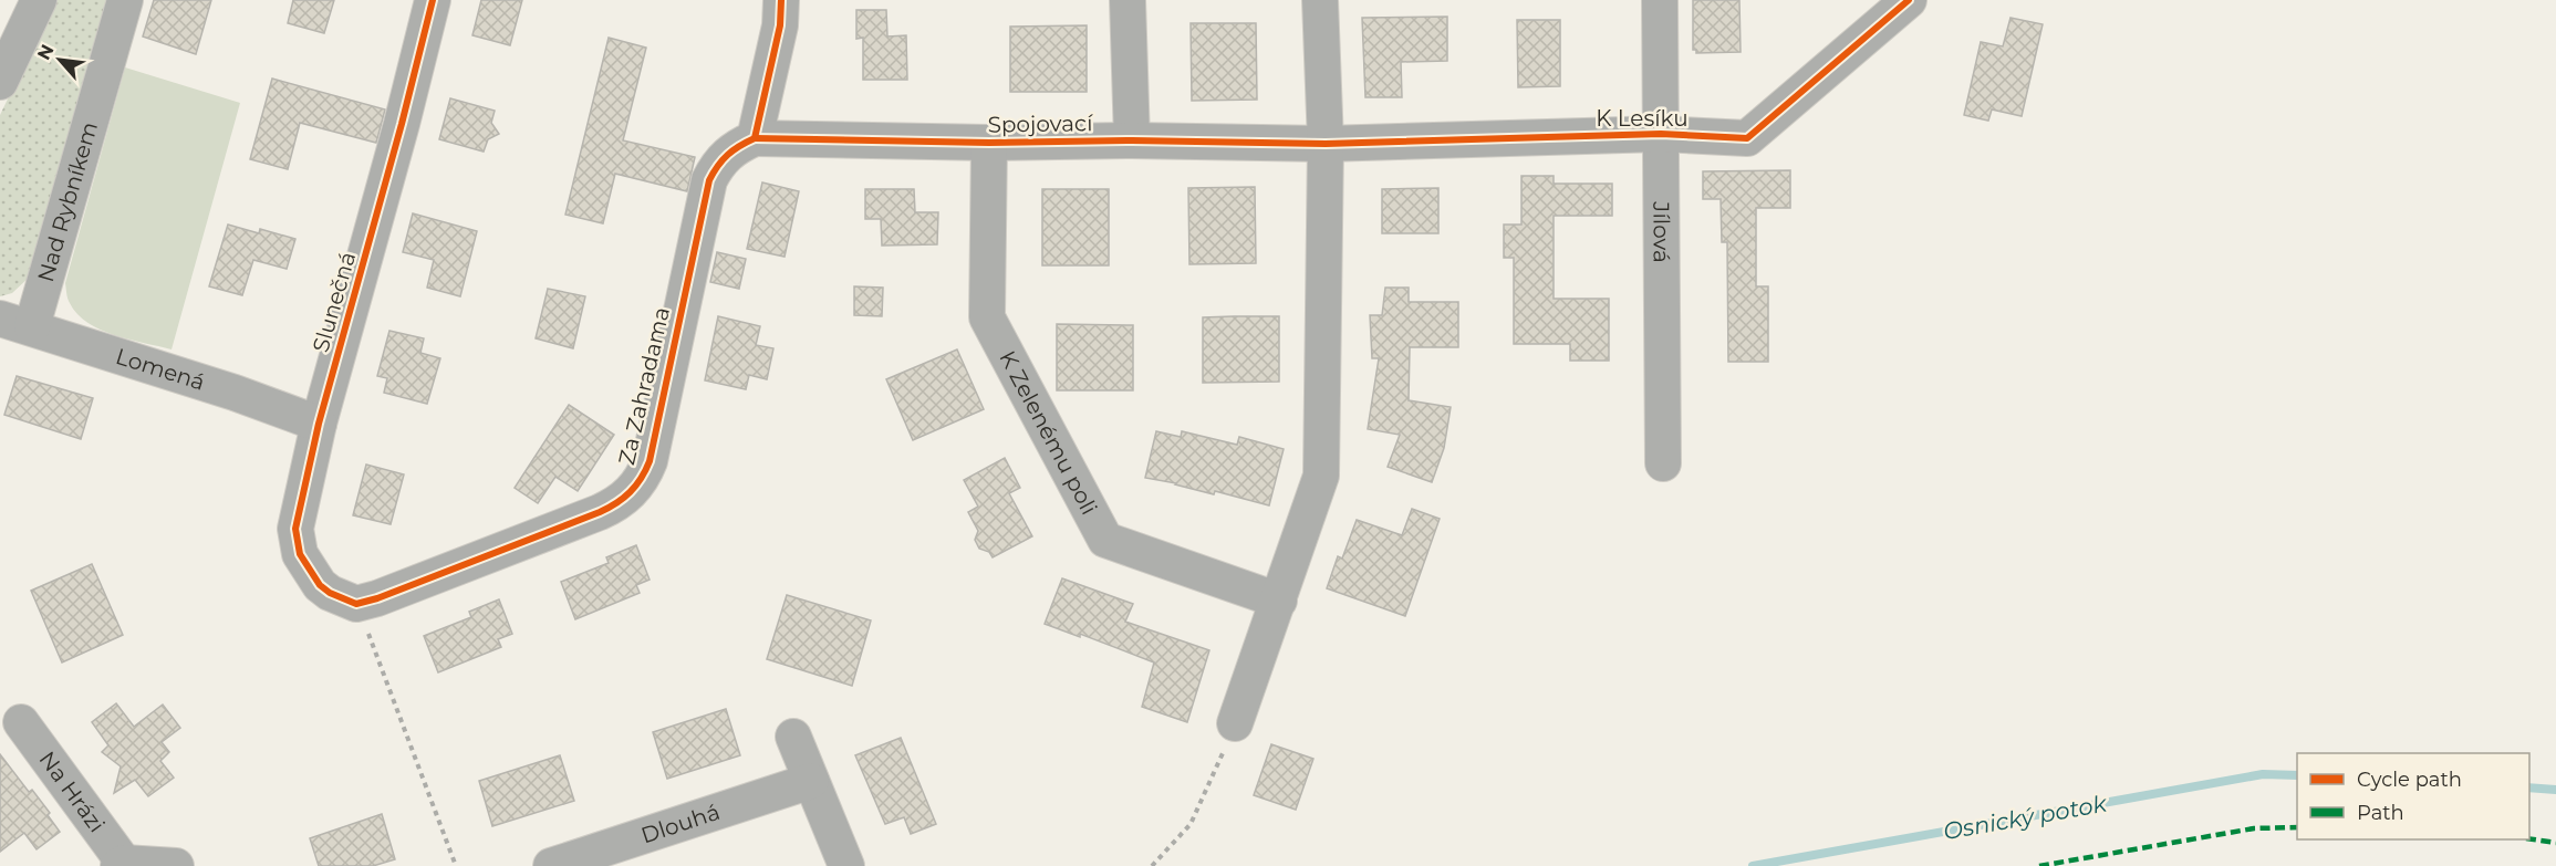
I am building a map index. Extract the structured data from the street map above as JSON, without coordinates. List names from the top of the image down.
{
  "streets": {
    "street": [
      "K Lesíku",
      "Spojovací",
      "Nad Rybníkem",
      "Jílová",
      "Slunečná",
      "Lomená",
      "Za Zahradama",
      "K Zelenému poli",
      "Na Hrázi",
      "Dlouhá"
    ]
  },
  "crossings": [
    ["K Lesíku", "Spojovací"],
    ["K Lesíku", "Jílová"],
    ["Spojovací", "Za Zahradama"],
    ["Spojovací", "K Zelenému poli"],
    ["Nad Rybníkem", "Lomená"],
    ["Slunečná", "Lomená"],
    ["Slunečná", "Za Zahradama"]
  ],
  "water": ["Osnický potok"],
  "legend": ["Cycle path", "Path"],
  "north": "top left"
}
